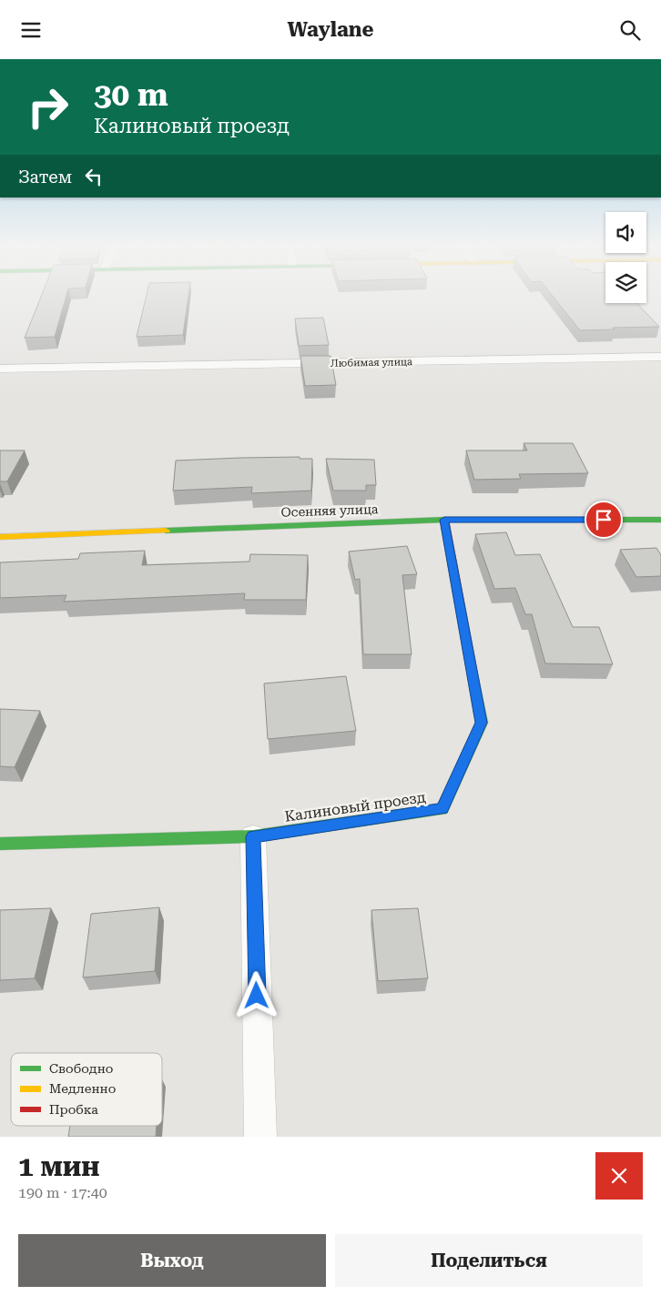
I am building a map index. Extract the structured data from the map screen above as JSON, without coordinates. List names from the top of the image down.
{
  "streets": {
    "street": ["Осенняя улица", "Калиновый проезд"],
    "lane": ["Любимая улица"]
  },
  "crossings": [
    ["Осенняя улица", "Калиновый проезд"]
  ],
  "legend": ["Свободно", "Медленно", "Пробка"],
  "page": {
    "header": "Waylane",
    "turn": ["30 m", "Калиновый проезд"],
    "then": "Затем",
    "heading": ["1 мин", "190 m · 17:40"],
    "buttons": ["Выход", "Поделиться"]
  }
}
